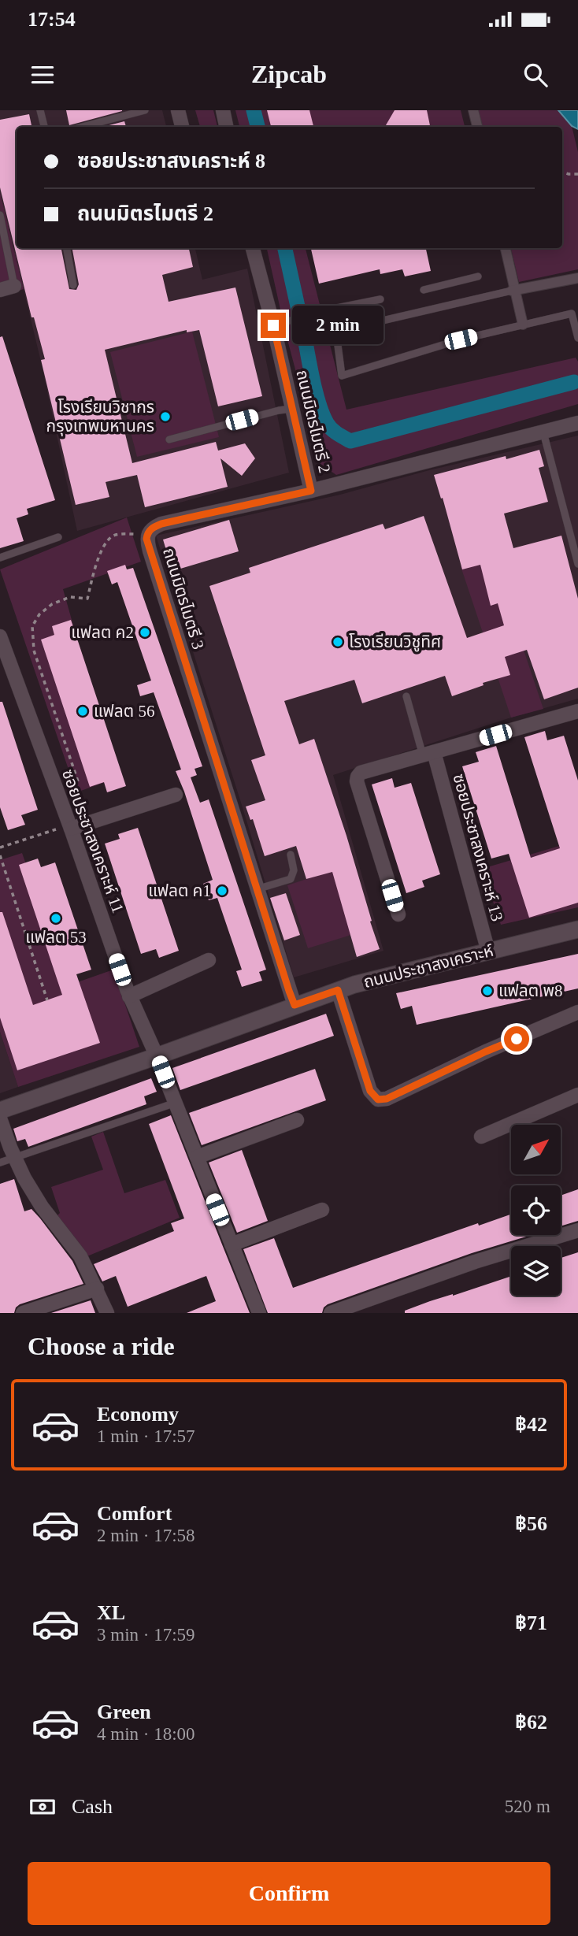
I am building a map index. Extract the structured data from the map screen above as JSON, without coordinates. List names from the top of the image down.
{
  "streets": {
    "street": [
      "ถนนมิตรไมตรี 2",
      "ถนนมิตรไมตรี 3",
      "ซอยประชาสงเคราะห์ 11",
      "ซอยประชาสงเคราะห์ 13",
      "ถนนประชาสงเคราะห์"
    ]
  },
  "crossings": [
    ["ถนนมิตรไมตรี 2", "ถนนมิตรไมตรี 3"],
    ["ถนนมิตรไมตรี 3", "ถนนประชาสงเคราะห์"],
    ["ซอยประชาสงเคราะห์ 11", "ถนนประชาสงเคราะห์"],
    ["ซอยประชาสงเคราะห์ 13", "ถนนประชาสงเคราะห์"]
  ],
  "places": [
    "โรงเรียนวิชากร กรุงเทพมหานคร",
    "แฟลต ค2",
    "โรงเรียนวิชูทิศ",
    "แฟลต 56",
    "แฟลต ค1",
    "แฟลต 53",
    "แฟลต พ8"
  ],
  "north": "top right",
  "page": {
    "status": "17:54",
    "header": "Zipcab",
    "banner": ["ซอยประชาสงเคราะห์ 8", "ถนนมิตรไมตรี 2"],
    "bubble": "2 min",
    "heading": "Choose a ride",
    "list": [
      {
        "name": "Economy",
        "note": "1 min · 17:57",
        "value": "฿42"
      },
      {
        "name": "Comfort",
        "note": "2 min · 17:58",
        "value": "฿56"
      },
      {
        "name": "XL",
        "note": "3 min · 17:59",
        "value": "฿71"
      },
      {
        "name": "Green",
        "note": "4 min · 18:00",
        "value": "฿62"
      }
    ],
    "pay": ["Cash", "520 m"],
    "buttons": "Confirm"
  }
}
